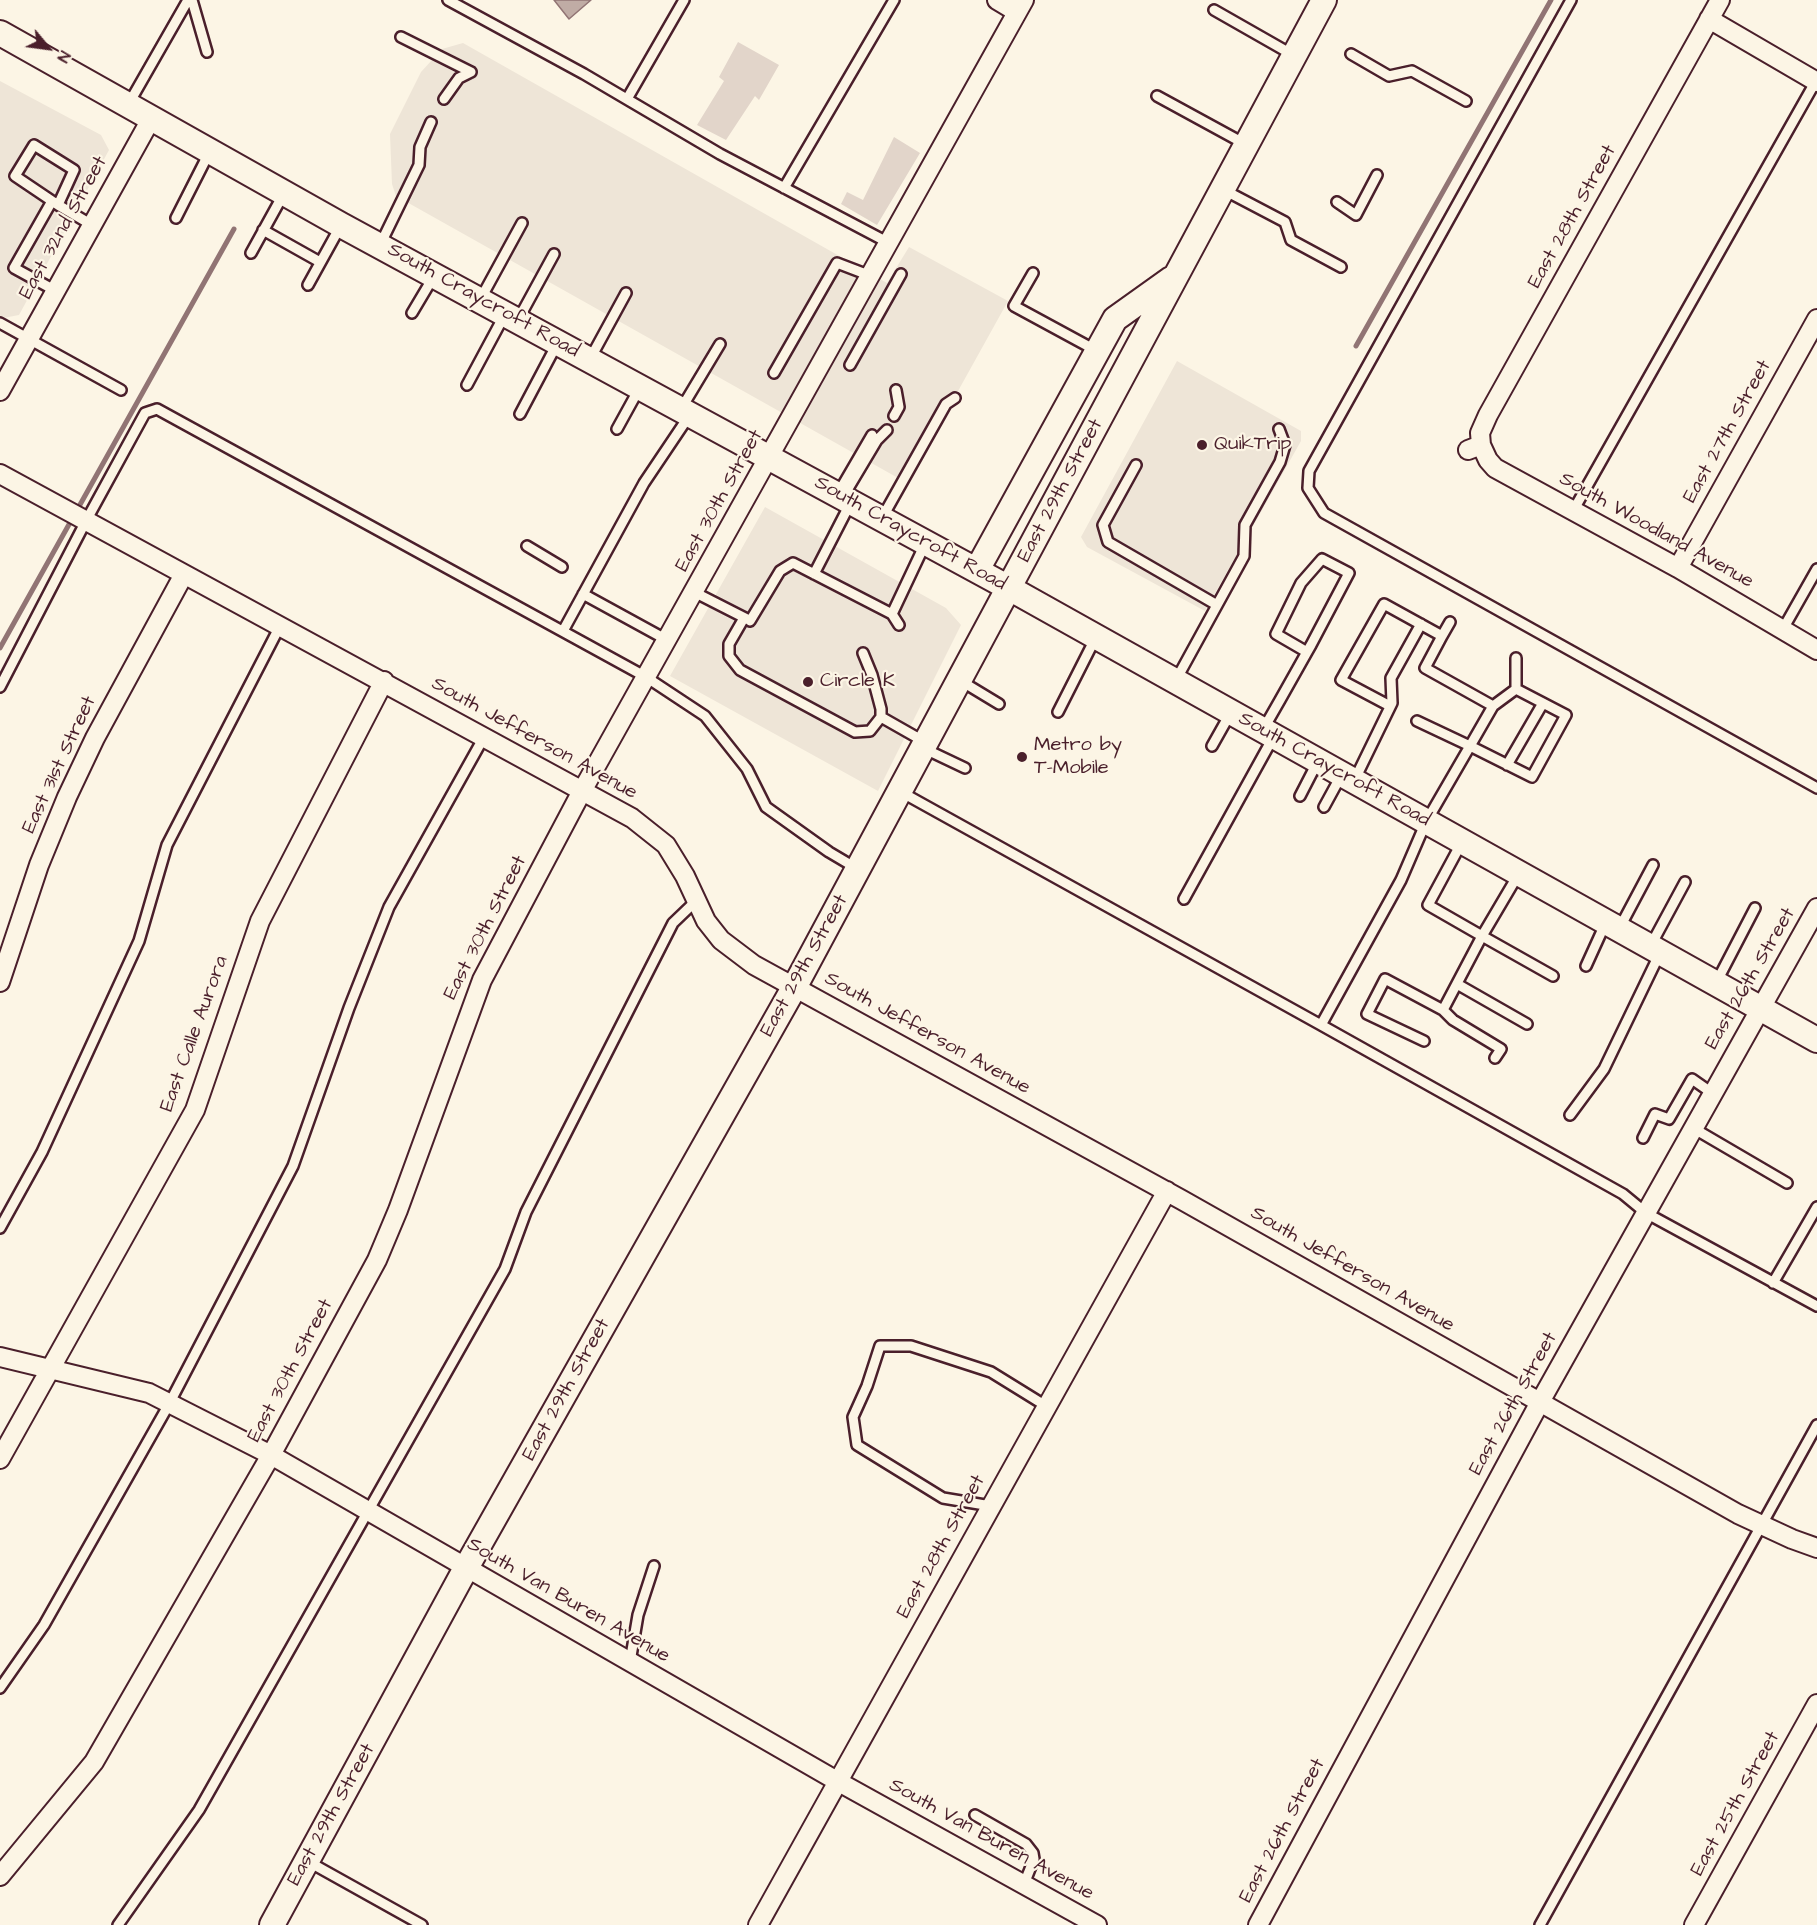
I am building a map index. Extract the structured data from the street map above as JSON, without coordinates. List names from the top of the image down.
{
  "streets": {
    "street": [
      "East 28th Street",
      "East 32nd Street",
      "South Craycroft Road",
      "East 27th Street",
      "East 29th Street",
      "East 30th Street",
      "South Woodland Avenue",
      "South Jefferson Avenue",
      "East 31st Street",
      "East 26th Street",
      "East Calle Aurora",
      "South Van Buren Avenue",
      "East 25th Street"
    ]
  },
  "crossings": [
    ["East 28th Street", "South Woodland Avenue"],
    ["East 28th Street", "South Jefferson Avenue"],
    ["East 28th Street", "South Van Buren Avenue"],
    ["East 32nd Street", "South Craycroft Road"],
    ["South Craycroft Road", "East 29th Street"],
    ["South Craycroft Road", "East 30th Street"],
    ["South Craycroft Road", "East 26th Street"],
    ["East 27th Street", "South Woodland Avenue"],
    ["East 29th Street", "South Jefferson Avenue"],
    ["East 29th Street", "South Van Buren Avenue"],
    ["East 30th Street", "South Jefferson Avenue"],
    ["East 30th Street", "South Van Buren Avenue"],
    ["South Jefferson Avenue", "East 31st Street"],
    ["South Jefferson Avenue", "East 26th Street"],
    ["South Jefferson Avenue", "East Calle Aurora"],
    ["East Calle Aurora", "South Van Buren Avenue"]
  ],
  "places": ["QuikTrip", "Circle K", "Metro by T-Mobile"],
  "north": "bottom right"
}
